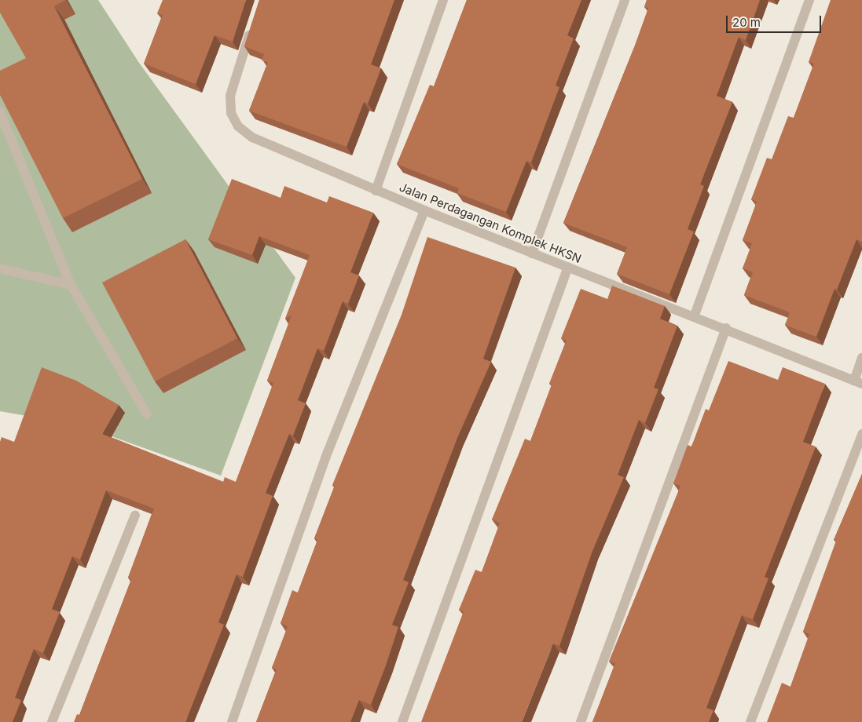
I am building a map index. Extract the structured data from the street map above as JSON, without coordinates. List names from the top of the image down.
{
  "streets": {
    "street": ["Jalan Perdagangan Komplek HKSN"]
  },
  "scale_bar": "20 m"
}
